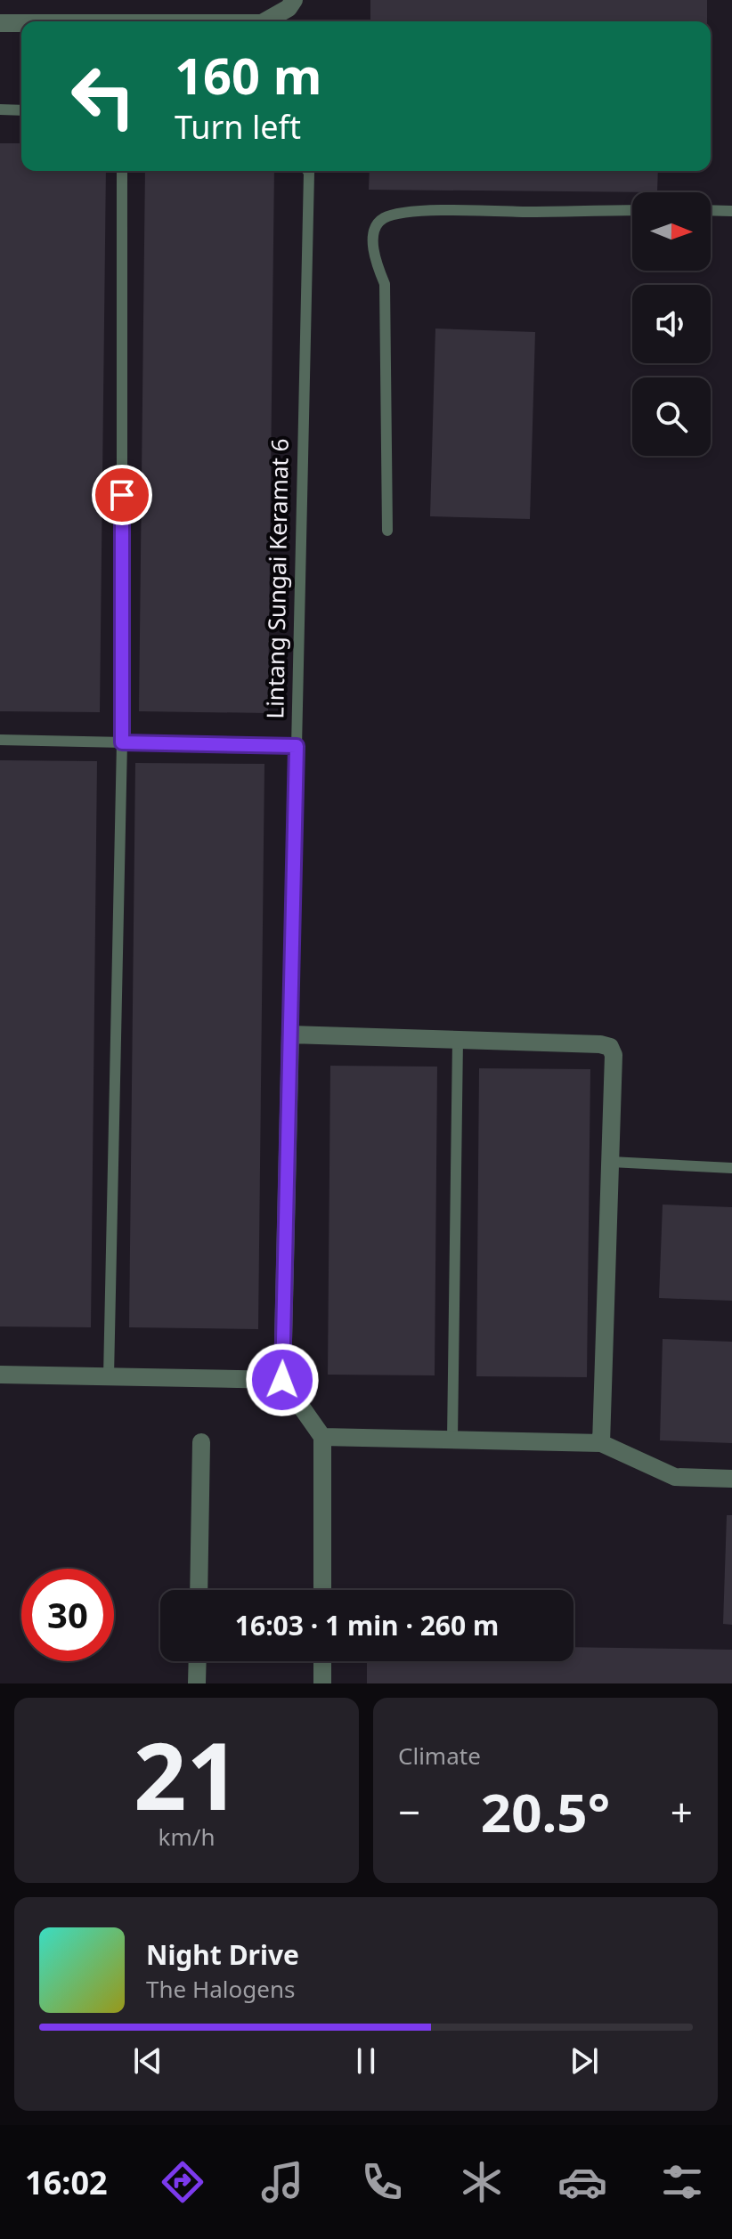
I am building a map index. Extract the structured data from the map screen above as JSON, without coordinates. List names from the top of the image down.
{
  "streets": {
    "street": ["Lintang Sungai Keramat 6"]
  },
  "north": "right",
  "page": {
    "turn": ["160 m", "Turn left"],
    "limit": "30",
    "trip": "16:03 · 1 min · 260 m",
    "tile": [
      ["21", "km/h"],
      "Climate"
    ],
    "heat": ["−", "20.5°", "+"],
    "song": ["Night Drive", "The Halogens"],
    "tabs": "16:02"
  }
}
